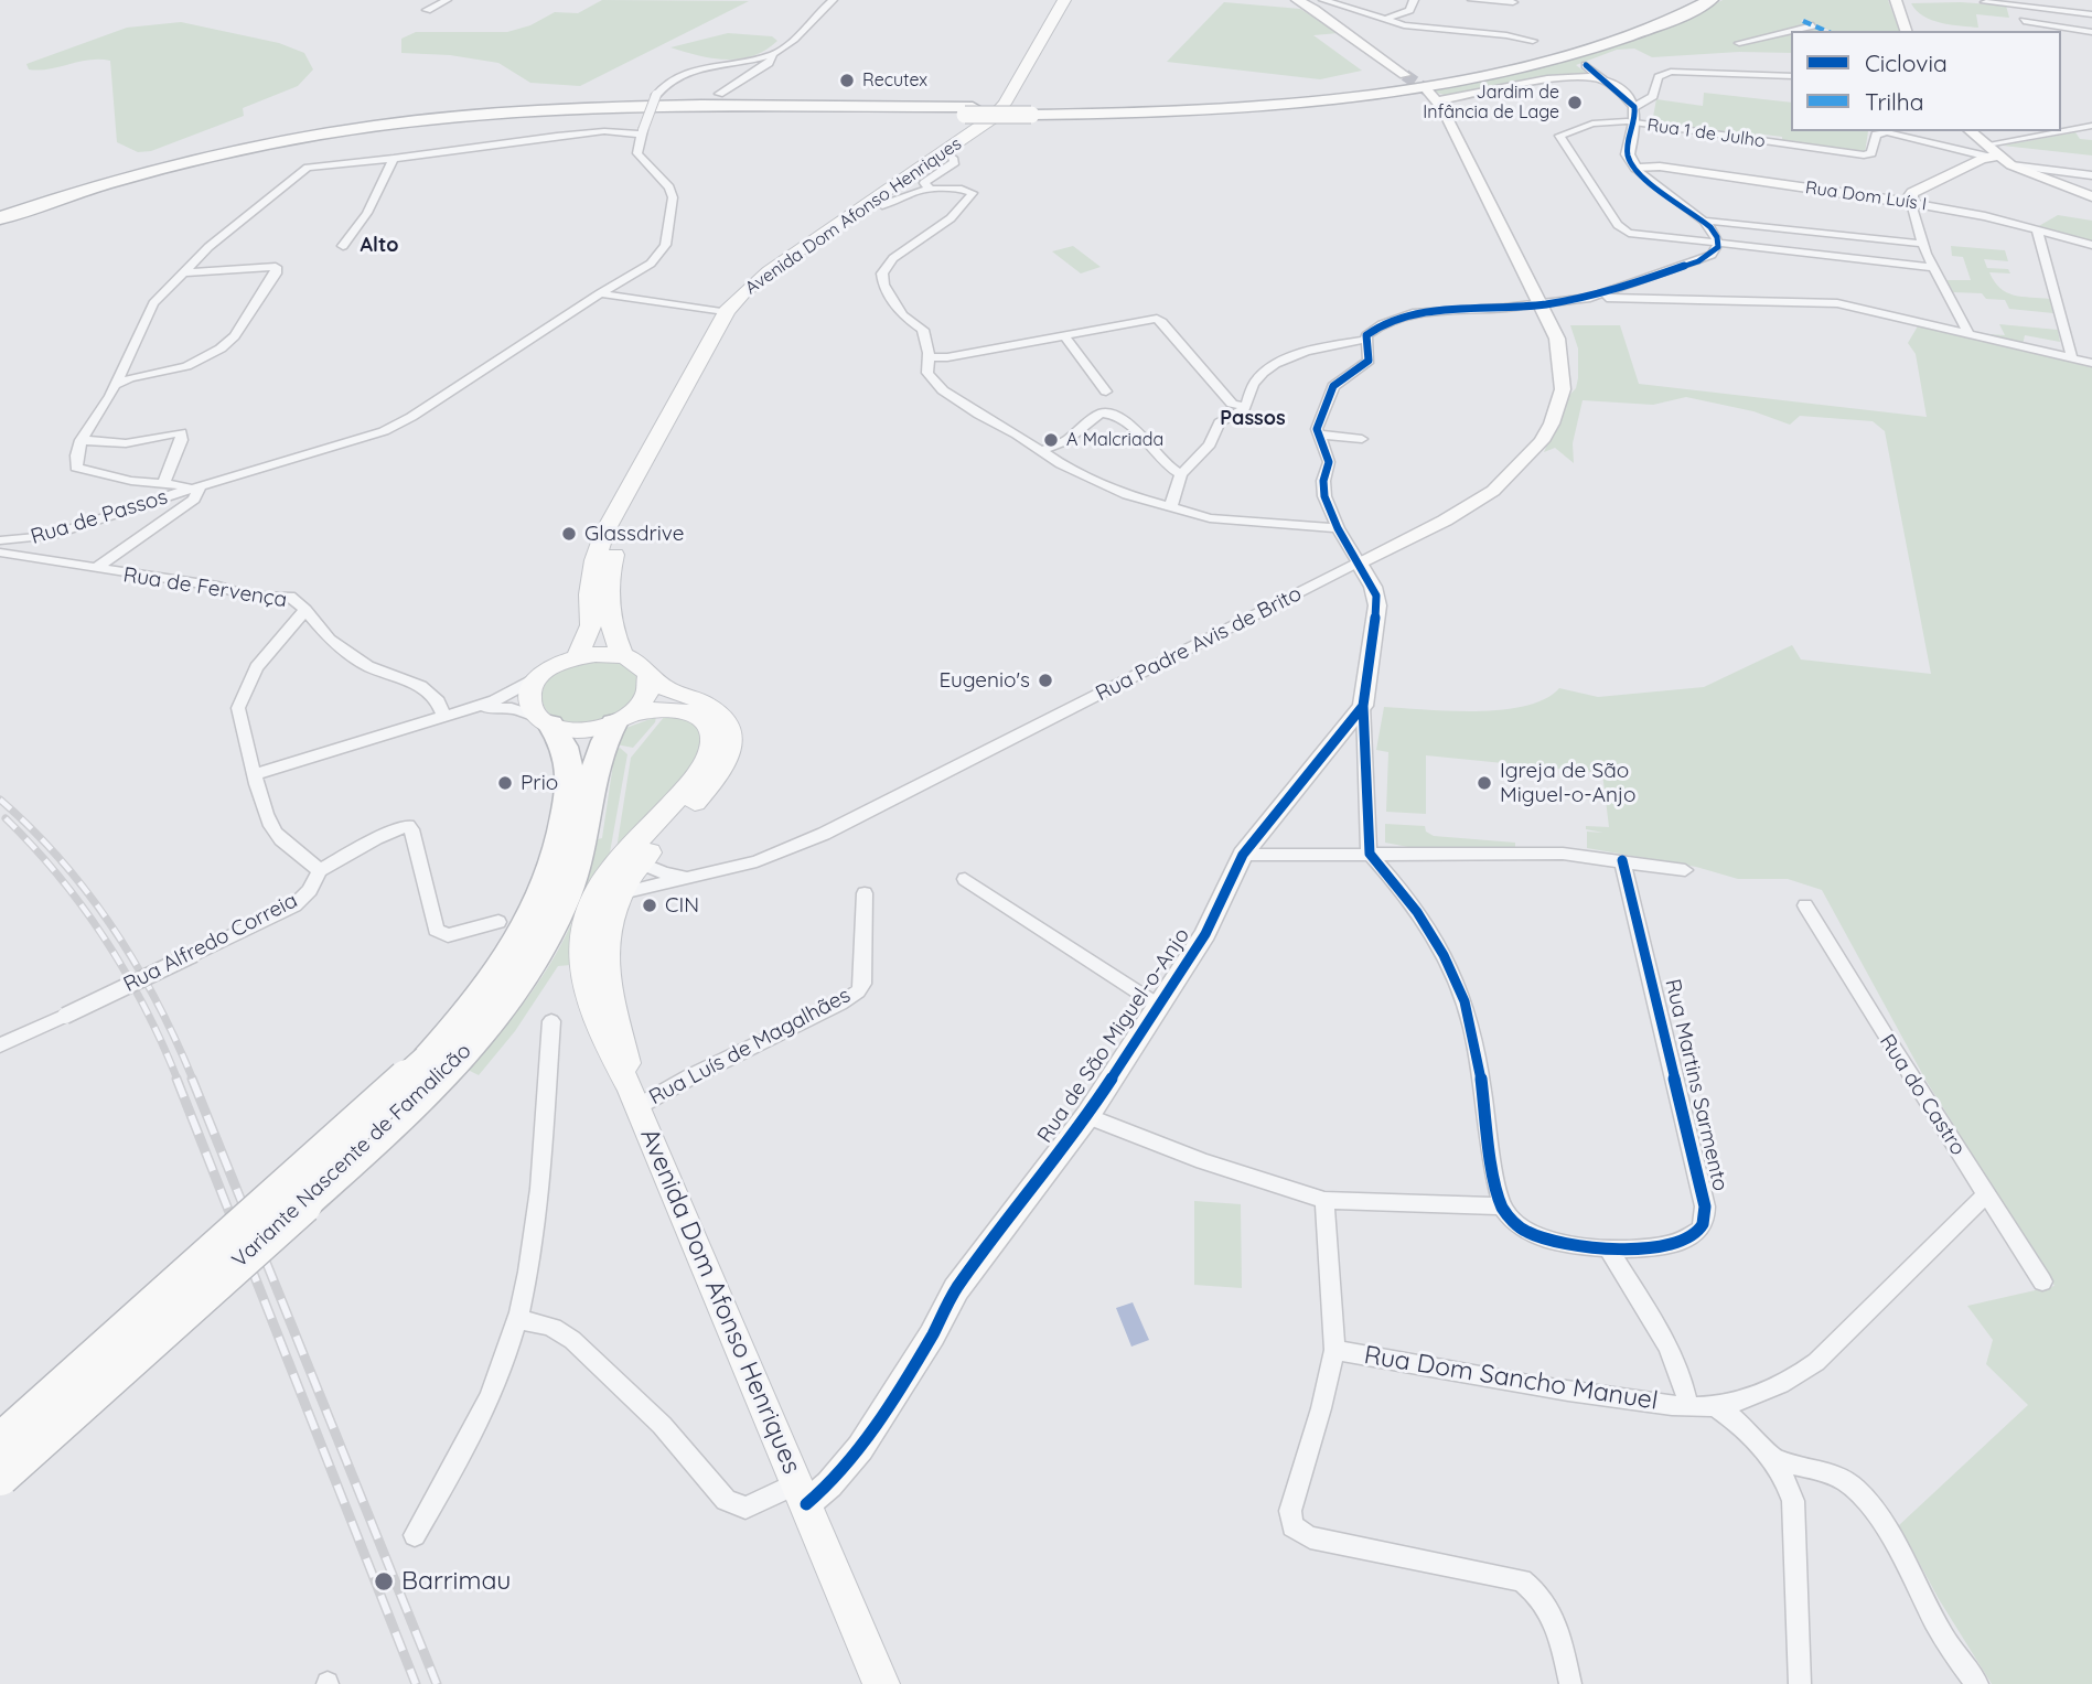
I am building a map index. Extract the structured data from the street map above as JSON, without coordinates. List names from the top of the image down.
{
  "streets": {
    "highway": ["Variante Nascente de Famalicão"],
    "main road": ["Avenida Dom Afonso Henriques"],
    "street": [
      "Rua 1 de Julho",
      "Rua Dom Luís I",
      "Rua de Passos",
      "Rua de Fervença",
      "Rua Padre Avis de Brito",
      "Rua Alfredo Correia",
      "Rua de São Miguel-o-Anjo",
      "Rua Luís de Magalhães",
      "Rua Martins Sarmento",
      "Rua do Castro",
      "Rua Dom Sancho Manuel"
    ]
  },
  "crossings": [
    ["Avenida Dom Afonso Henriques", "Rua Padre Avis de Brito"],
    ["Avenida Dom Afonso Henriques", "Rua de São Miguel-o-Anjo"],
    ["Avenida Dom Afonso Henriques", "Rua Luís de Magalhães"],
    ["Avenida Dom Afonso Henriques", "Variante Nascente de Famalicão"],
    ["Rua de Passos", "Rua de Fervença"],
    ["Rua Martins Sarmento", "Rua Dom Sancho Manuel"],
    ["Rua do Castro", "Rua Dom Sancho Manuel"]
  ],
  "districts": ["Alto", "Passos"],
  "places": [
    "Recutex",
    "Jardim de Infância de Lage",
    "A Malcriada",
    "Glassdrive",
    "Eugenio's",
    "Prio",
    "Igreja de São Miguel-o-Anjo",
    "CIN",
    "Barrimau"
  ],
  "legend": ["Ciclovia", "Trilha"]
}
